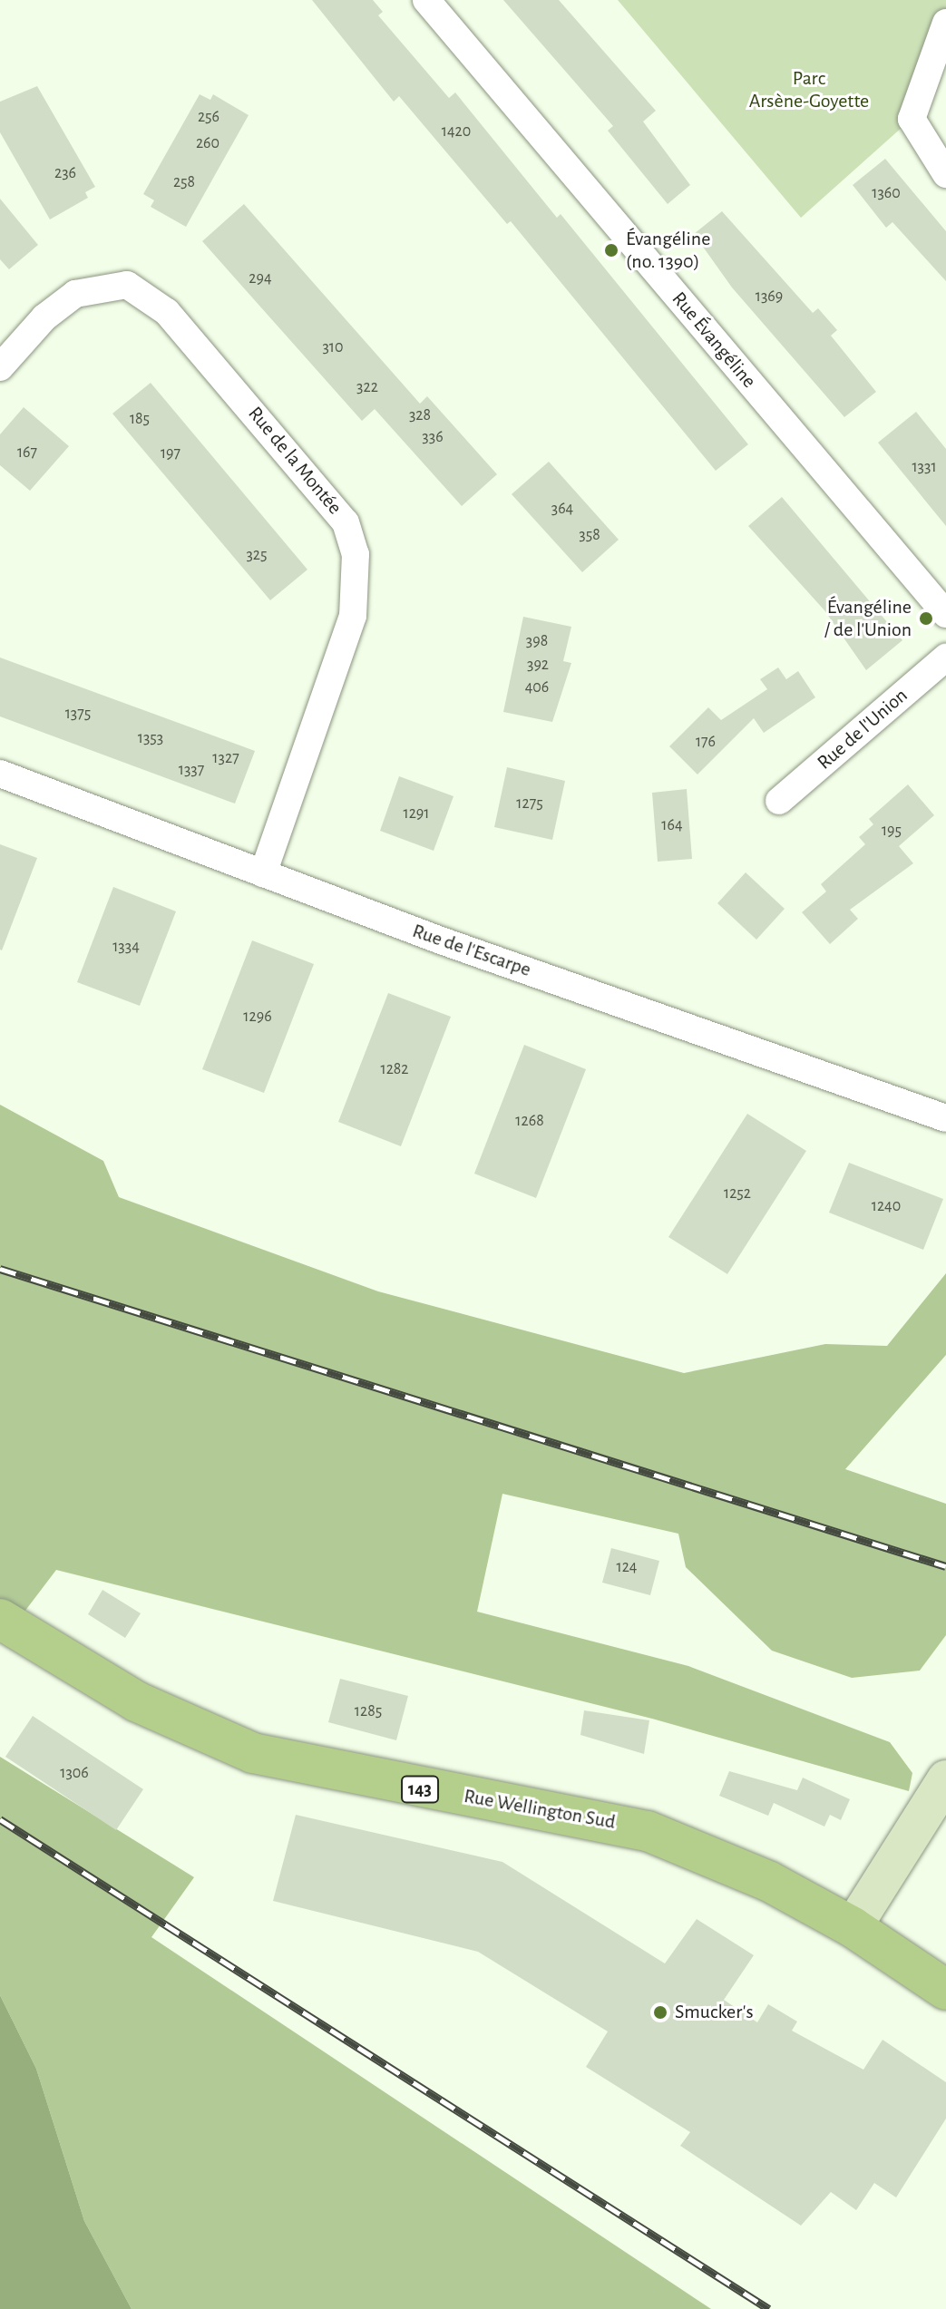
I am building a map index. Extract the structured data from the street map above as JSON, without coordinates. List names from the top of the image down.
{
  "streets": {
    "main road": ["143", "Rue Wellington Sud"],
    "street": [
      "Rue Évangéline",
      "Rue de la Montée",
      "Rue de l'Union",
      "Rue de l'Escarpe"
    ]
  },
  "crossings": [
    ["Rue de la Montée", "Rue de l'Escarpe"]
  ],
  "parks": ["Parc Arsène-Goyette"],
  "places": ["Évangéline (no. 1390)", "Évangéline / de l'Union", "Smucker's"],
  "house_numbers": [
    "256",
    "1420",
    "260",
    "236",
    "258",
    "1360",
    "294",
    "1369",
    "310",
    "322",
    "328",
    "185",
    "336",
    "167",
    "197",
    "1331",
    "364",
    "358",
    "325",
    "398",
    "392",
    "406",
    "1375",
    "1353",
    "176",
    "1327",
    "1337",
    "1275",
    "1291",
    "164",
    "195",
    "1334",
    "1296",
    "1282",
    "1268",
    "1252",
    "1240",
    "124",
    "1285",
    "1306"
  ]
}
